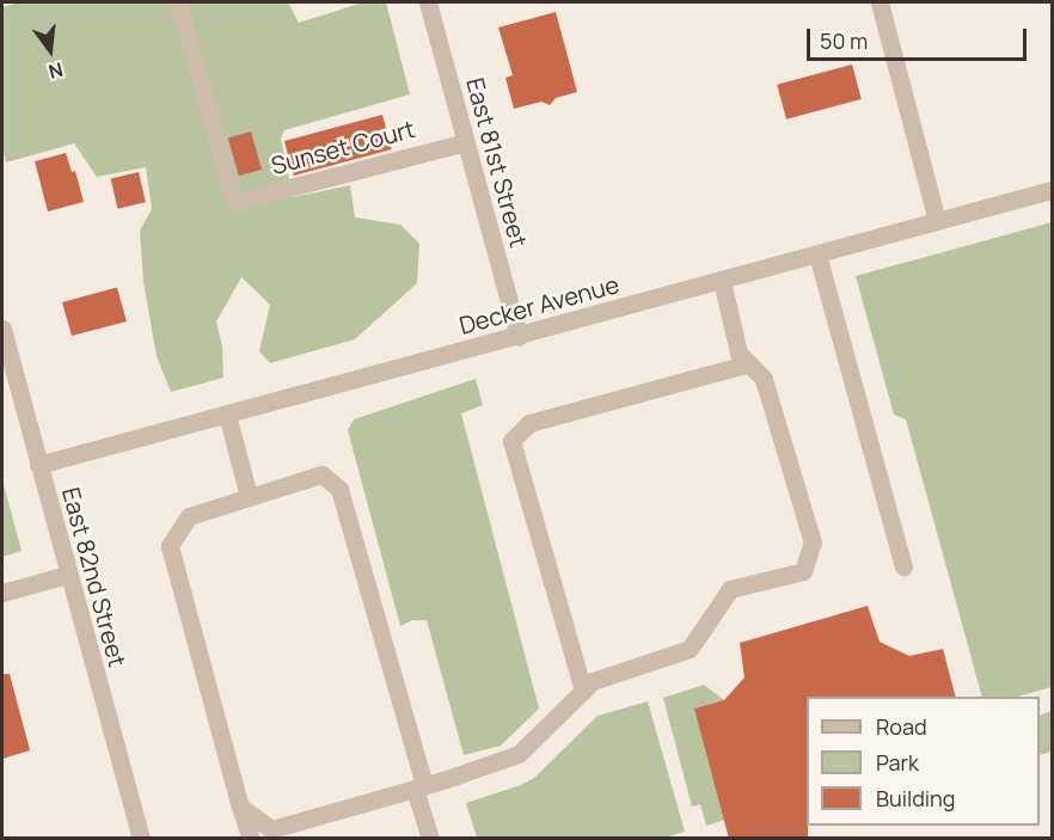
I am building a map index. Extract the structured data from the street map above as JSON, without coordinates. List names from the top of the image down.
{
  "streets": {
    "street": [
      "Sunset Court",
      "East 81st Street",
      "Decker Avenue",
      "East 82nd Street"
    ]
  },
  "crossings": [
    ["Sunset Court", "East 81st Street"],
    ["East 81st Street", "Decker Avenue"],
    ["Decker Avenue", "East 82nd Street"]
  ],
  "legend": ["Road", "Park", "Building"],
  "scale_bar": "50 m",
  "north": "bottom"
}
